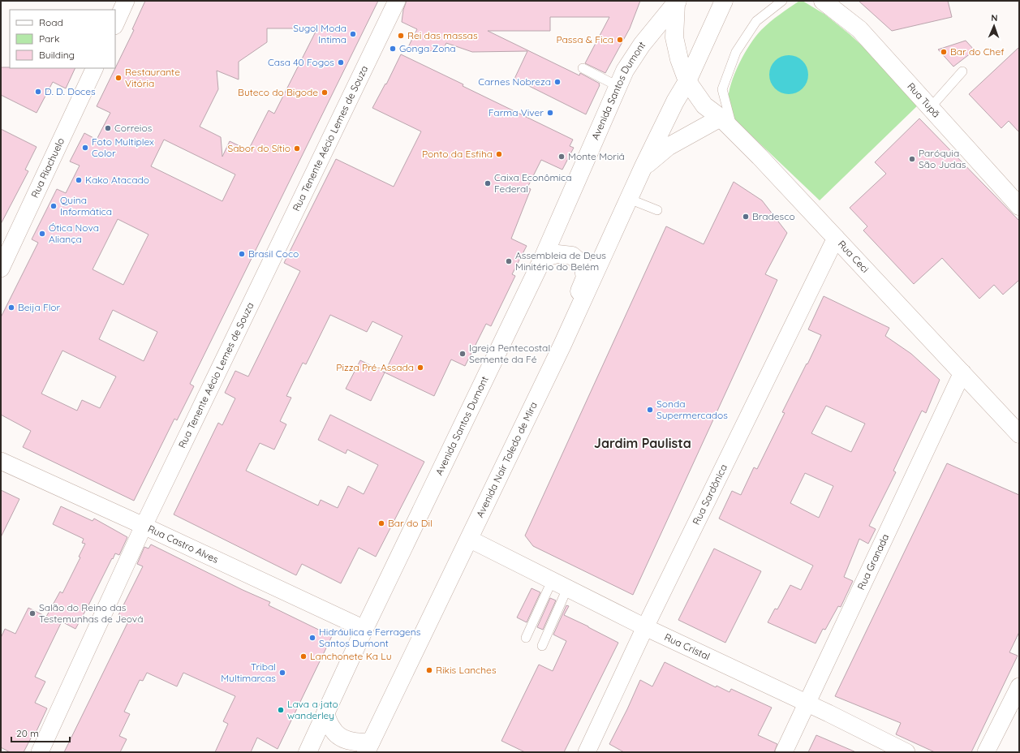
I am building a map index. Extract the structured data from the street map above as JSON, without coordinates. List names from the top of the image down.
{
  "streets": {
    "main road": [
      "Avenida Santos Dumont",
      "Rua Tupã",
      "Rua Ceci",
      "Avenida Nair Toledo de Mira"
    ],
    "street": [
      "Rua Tenente Aécio Lemes de Souza",
      "Rua Riachuelo",
      "Rua Sardônica",
      "Rua Castro Alves",
      "Rua Granada",
      "Rua Cristal"
    ]
  },
  "crossings": [
    ["Avenida Santos Dumont", "Rua Ceci"],
    ["Avenida Santos Dumont", "Rua Castro Alves"],
    ["Rua Tenente Aécio Lemes de Souza", "Rua Castro Alves"],
    ["Rua Ceci", "Rua Sardônica"],
    ["Rua Ceci", "Rua Granada"],
    ["Avenida Nair Toledo de Mira", "Rua Cristal"],
    ["Rua Sardônica", "Rua Cristal"],
    ["Rua Granada", "Rua Cristal"]
  ],
  "districts": ["Jardim Paulista"],
  "places": [
    "Sugol Moda Intima",
    "Rei das massas",
    "Passa & Fica",
    "Gonga Zona",
    "Bar do Chef",
    "Casa 40 Fogos",
    "Restaurante Vitória",
    "Carnes Nobreza",
    "D. D. Doces",
    "Buteco do Bigode",
    "Farma Viver",
    "Correios",
    "Foto Multiplex Color",
    "Sabor do Sítio",
    "Ponto da Esfiha",
    "Monte Moriá",
    "Paróquia São Judas",
    "Kako Atacado",
    "Caixa Econômica Federal",
    "Quina Informática",
    "Bradesco",
    "Ótica Nova Aliança",
    "Brasil Coco",
    "Assembleia de Deus Minitério do Belém",
    "Beija Flor",
    "Igreja Pentecostal Semente da Fé",
    "Pizza Pré-Assada",
    "Sonda Supermercados",
    "Bar do Dil",
    "Salão do Reino das Testemunhas de Jeová",
    "Hidráulica e Ferragens Santos Dumont",
    "Lanchonete Ka Lu",
    "Rikis Lanches",
    "Tribal Multimarcas",
    "Lava a jato wanderley"
  ],
  "legend": ["Road", "Park", "Building"],
  "scale_bar": "20 m",
  "north": "top"
}
